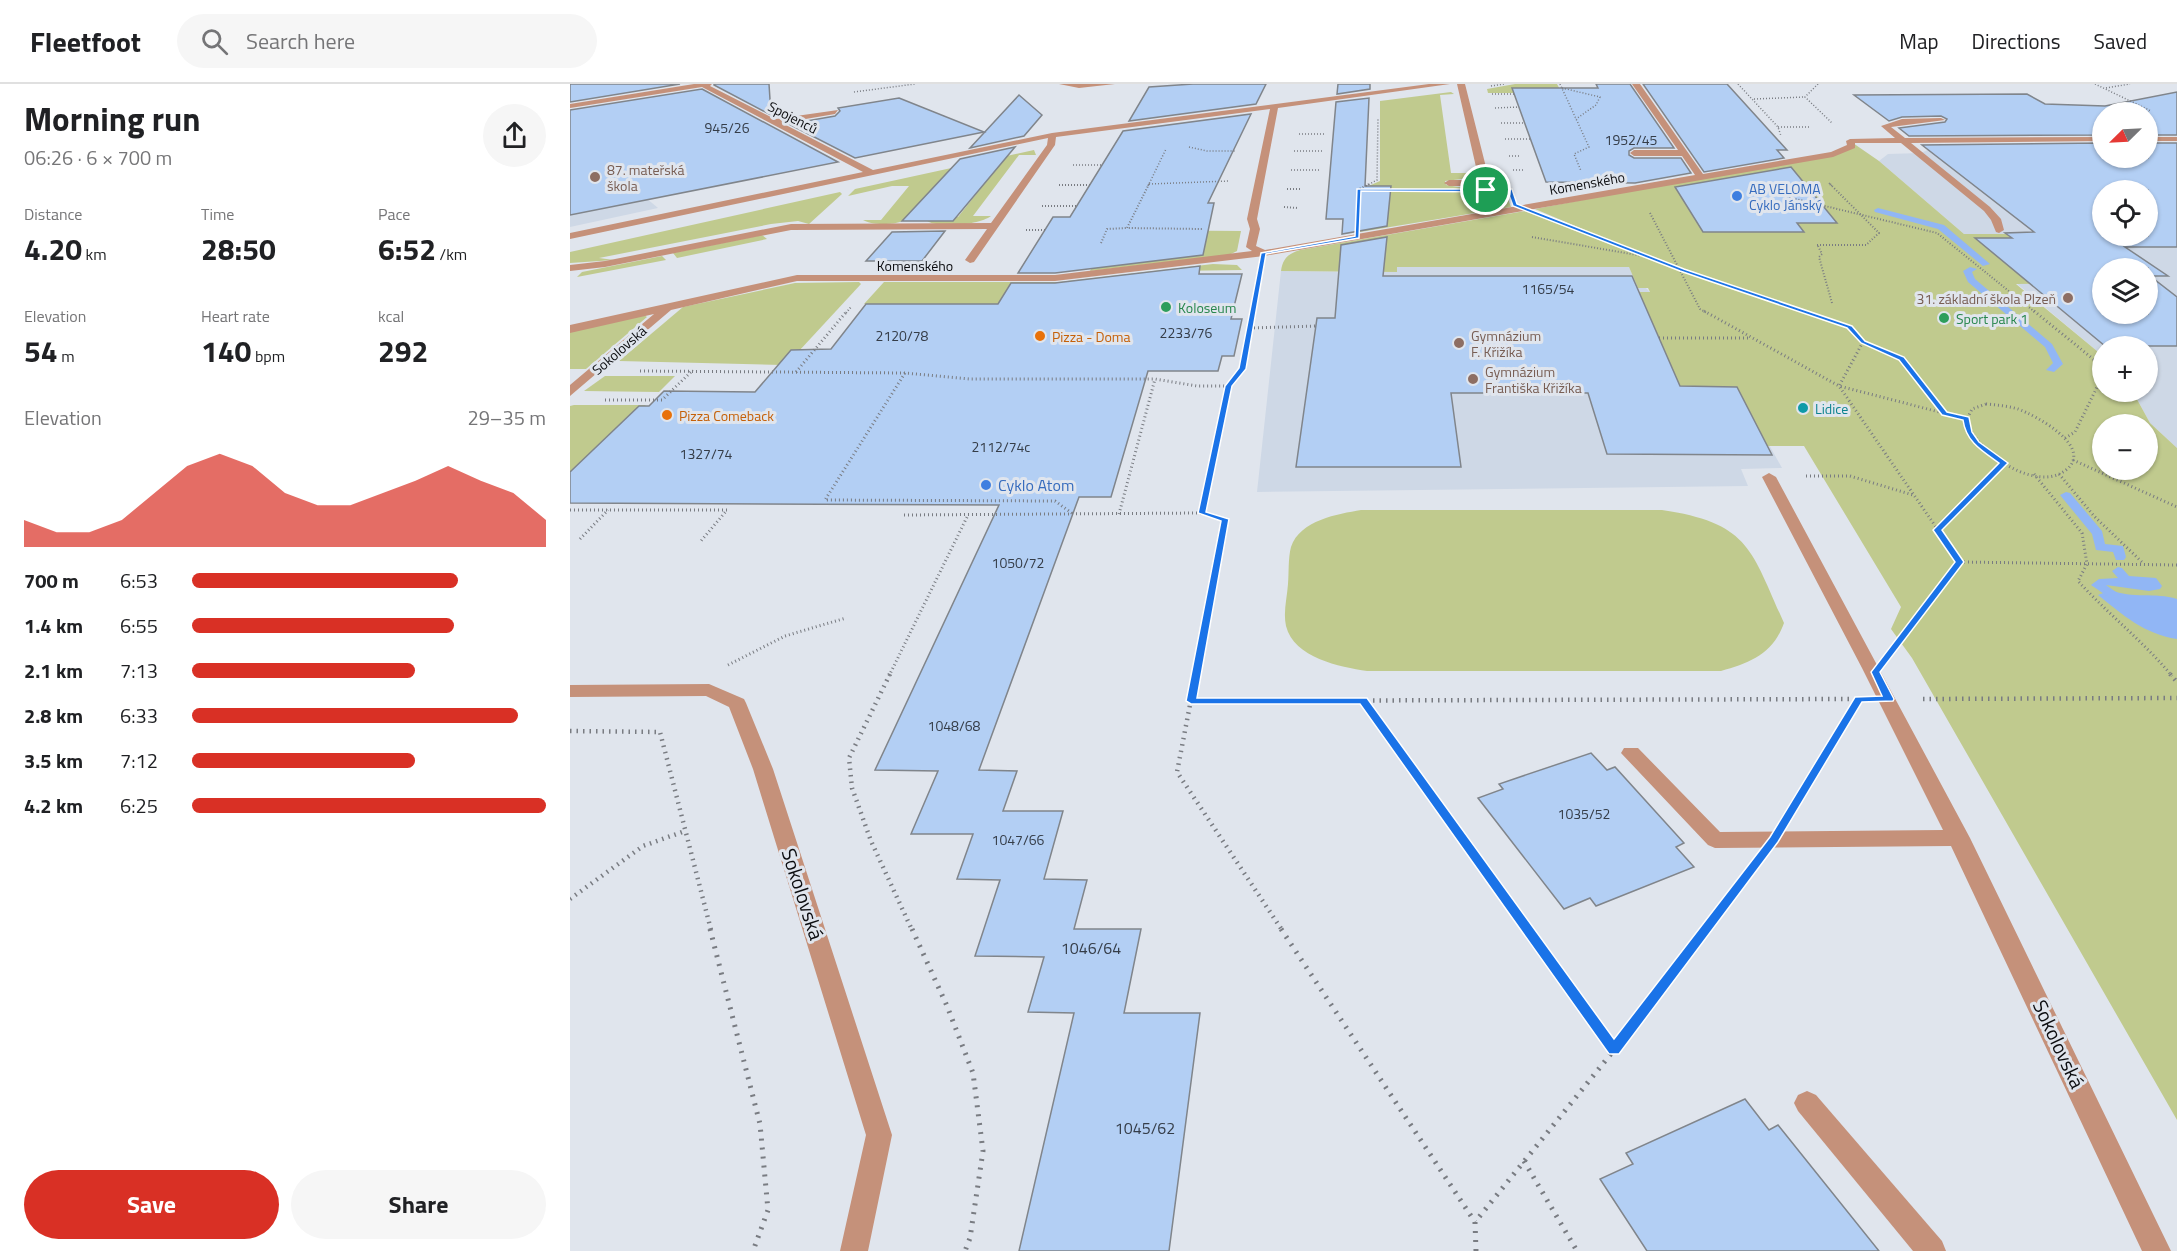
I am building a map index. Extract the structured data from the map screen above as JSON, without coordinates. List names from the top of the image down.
{
  "streets": {
    "street": ["Spojenců", "Komenského", "Sokolovská"]
  },
  "crossings": [
    ["Komenského", "Sokolovská"]
  ],
  "places": [
    "87. mateřská škola",
    "AB VELOMA Cyklo Jánský",
    "31. základní škola Plzeň",
    "Koloseum",
    "Sport park 1",
    "Pizza - Doma",
    "Gymnázium F. Křižíka",
    "Gymnázium Františka Křižíka",
    "Lidice",
    "Pizza Comeback",
    "Cyklo Atom"
  ],
  "house_numbers": [
    "945/26",
    "1952/45",
    "1165/54",
    "2233/76",
    "2120/78",
    "2112/74c",
    "1327/74",
    "1050/72",
    "1048/68",
    "1035/52",
    "1047/66",
    "1046/64",
    "1045/62"
  ],
  "north": "bottom left",
  "page": {
    "header": "Fleetfoot",
    "search": "Search here",
    "nav": ["Map", "Directions", "Saved"],
    "heading": ["Morning run", "06:26 · 6 × 700 m"],
    "map_buttons": ["+", "−"],
    "stats": [
      ["Distance", "4.20 km"],
      ["Time", "28:50"],
      ["Pace", "6:52 /km"],
      ["Elevation", "54 m"],
      ["Heart rate", "140 bpm"],
      ["kcal", "292"]
    ],
    "chart": ["Elevation", "29–35 m"],
    "list": [
      {
        "name": "700 m",
        "note": "6:53"
      },
      {
        "name": "1.4 km",
        "note": "6:55"
      },
      {
        "name": "2.1 km",
        "note": "7:13"
      },
      {
        "name": "2.8 km",
        "note": "6:33"
      },
      {
        "name": "3.5 km",
        "note": "7:12"
      },
      {
        "name": "4.2 km",
        "note": "6:25"
      }
    ],
    "buttons": ["Save", "Share"]
  }
}
